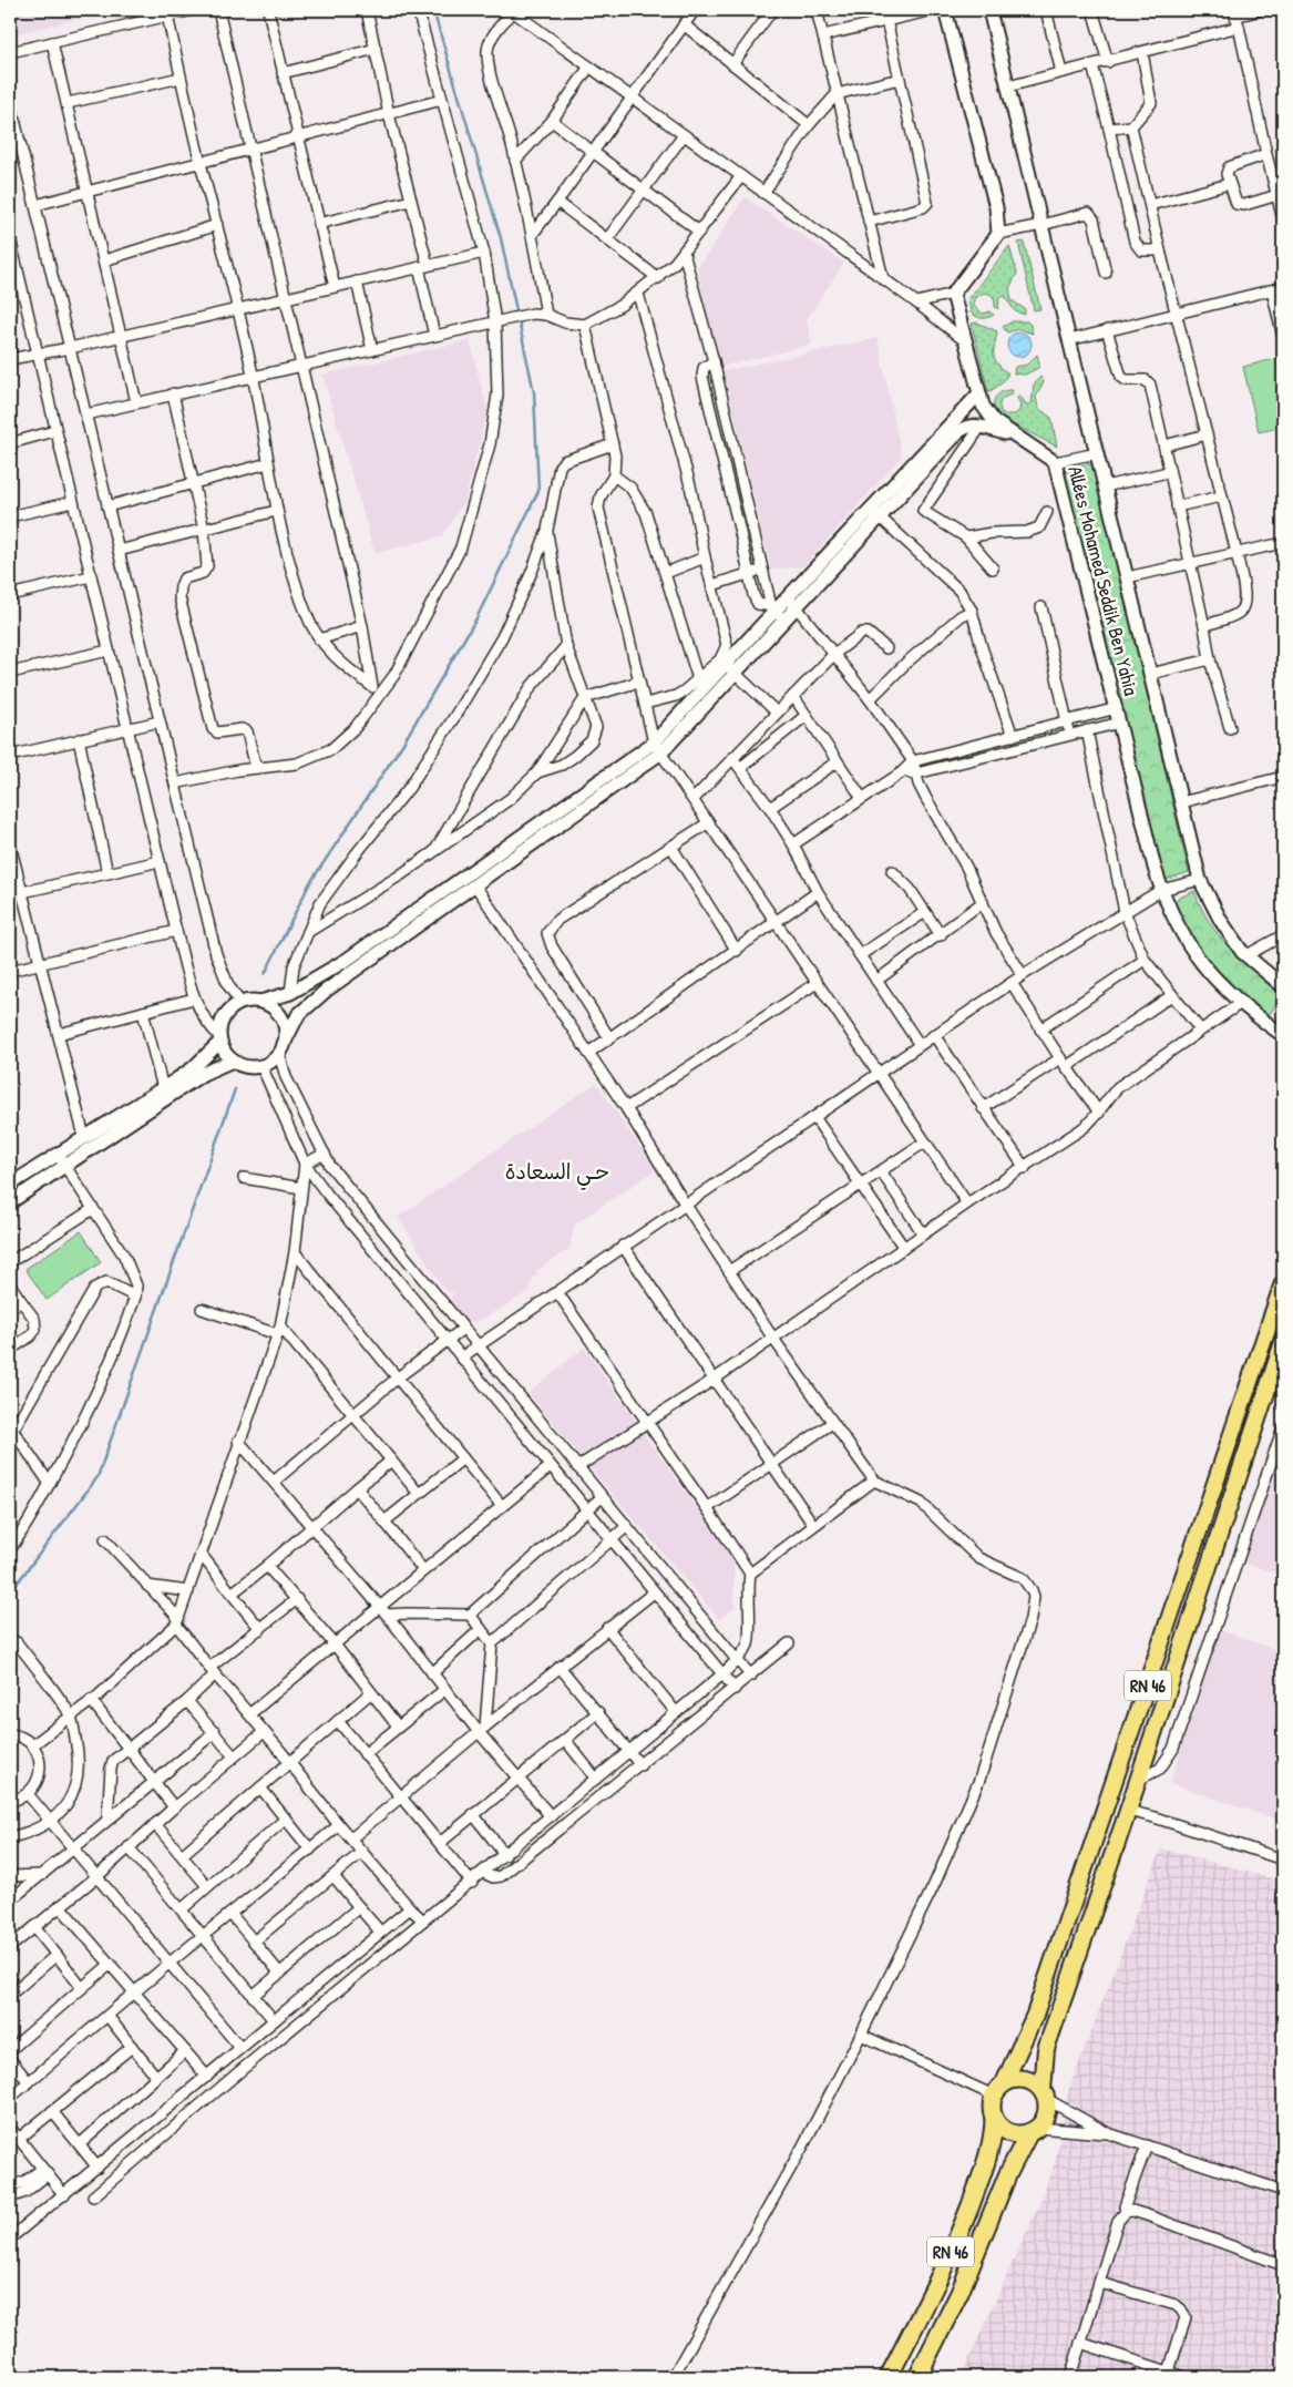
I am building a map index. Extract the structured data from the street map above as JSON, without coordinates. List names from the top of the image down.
{
  "streets": {
    "highway": ["RN 46"],
    "street": ["Allées Mohamed Seddik Ben Yahia"]
  },
  "districts": ["حـي السعادة"]
}
